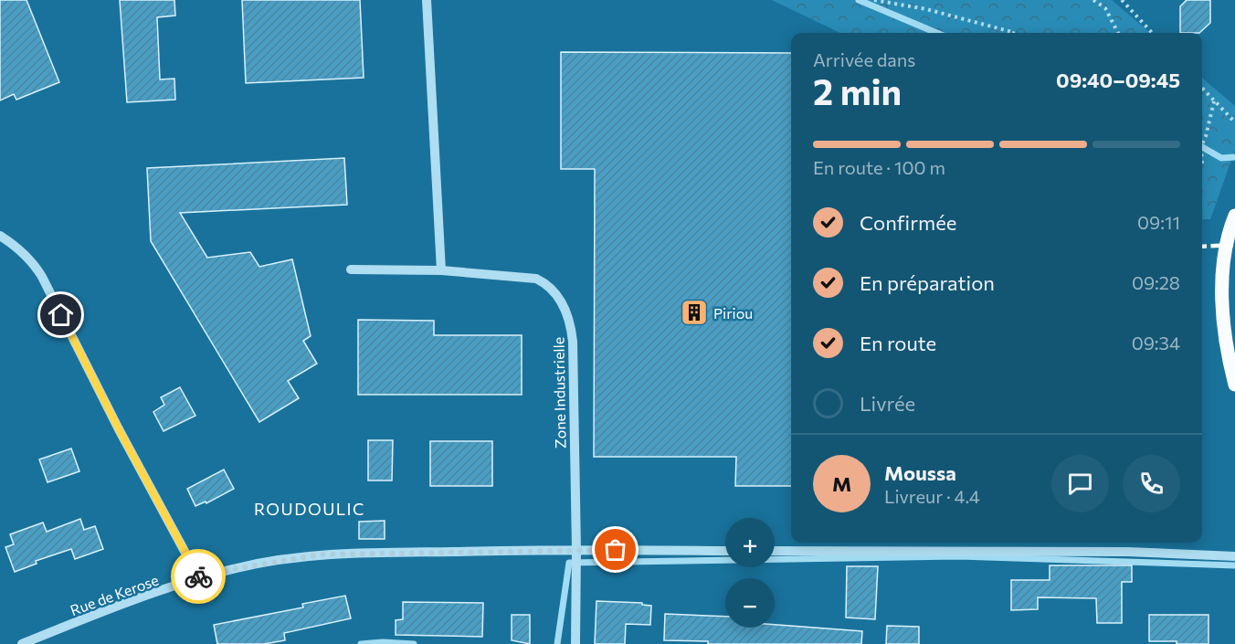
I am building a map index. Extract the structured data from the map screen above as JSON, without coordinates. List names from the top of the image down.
{
  "streets": {
    "street": ["Zone Industrielle", "Rue de Kerose"]
  },
  "crossings": [
    ["Zone Industrielle", "Rue de Kerose"]
  ],
  "districts": ["ROUDOULIC"],
  "places": {
    "building": ["Piriou"]
  },
  "page": {
    "heading": ["2 min", "Arrivée dans", "09:40–09:45"],
    "panel": ["Moussa", "Livreur · 4.4"],
    "bar": "En route · 100 m",
    "list": [
      ["Confirmée", "09:11"],
      ["En préparation", "09:28"],
      ["En route", "09:34"],
      "Livrée"
    ],
    "round": "M",
    "map_buttons": ["+", "−"]
  }
}
